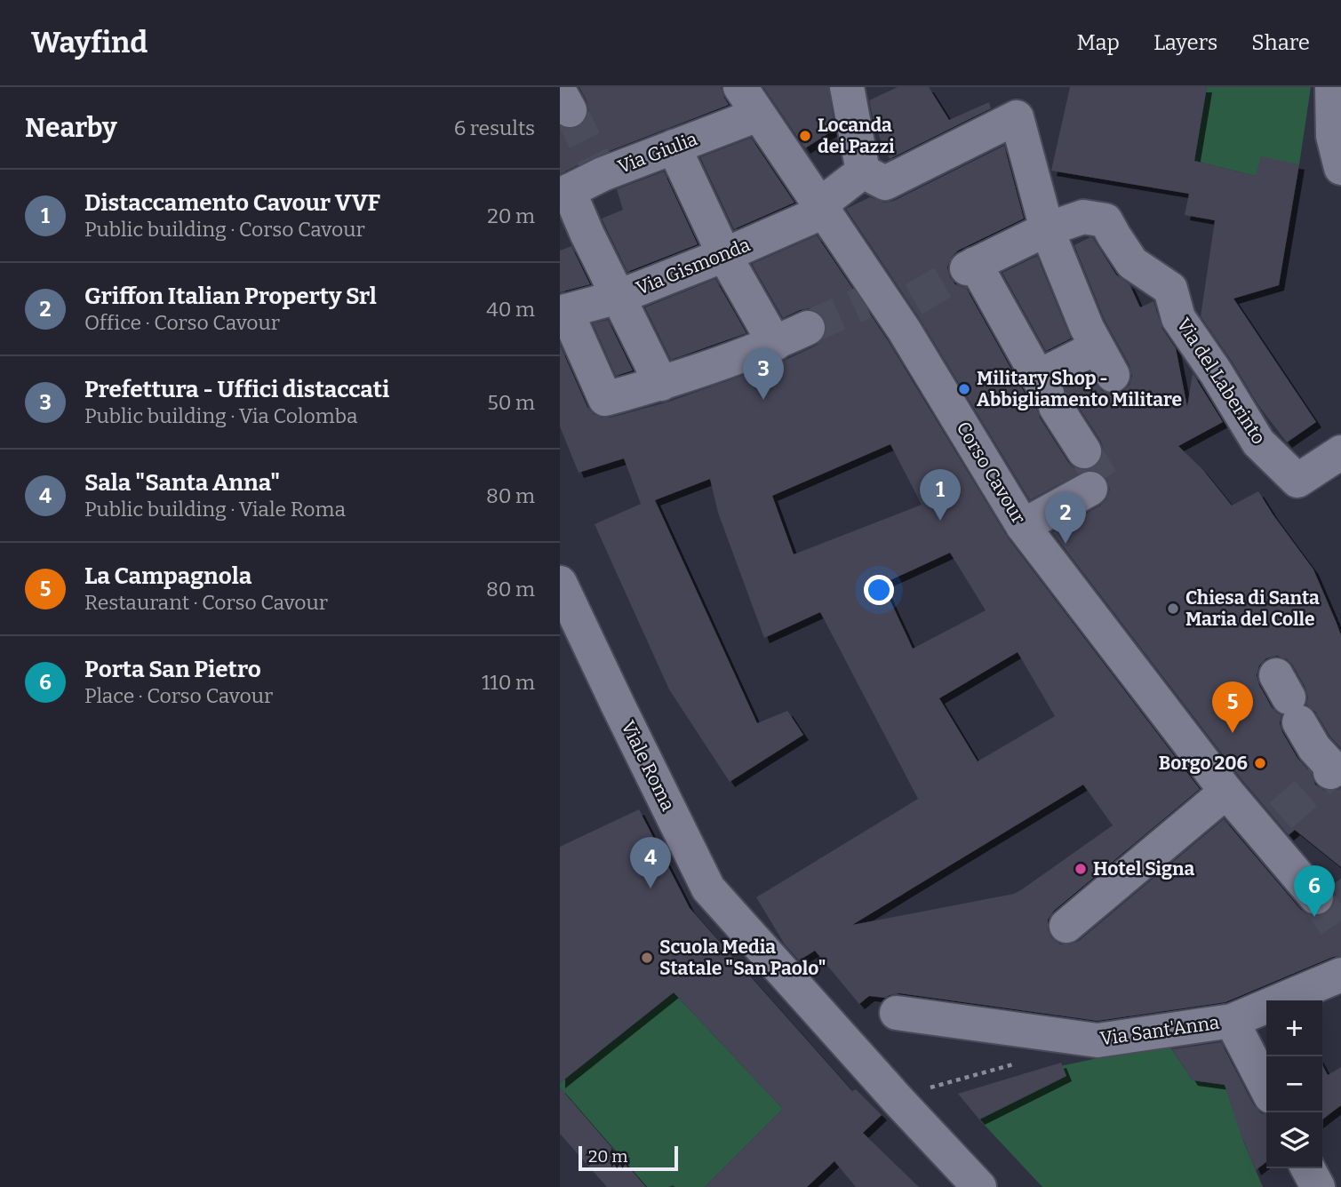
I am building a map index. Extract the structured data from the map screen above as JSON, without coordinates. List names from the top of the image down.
{
  "streets": {
    "street": [
      "Via Giulia",
      "Via Gismonda",
      "Via del Laberinto",
      "Corso Cavour",
      "Viale Roma",
      "Via Sant'Anna"
    ]
  },
  "crossings": [
    ["Via Giulia", "Corso Cavour"],
    ["Via Gismonda", "Corso Cavour"]
  ],
  "places": [
    "Locanda dei Pazzi",
    "Military Shop - Abbigliamento Militare",
    "Chiesa di Santa Maria del Colle",
    "Borgo 206",
    "Hotel Signa",
    "Scuola Media Statale \"San Paolo\""
  ],
  "scale_bar": "20 m",
  "page": {
    "header": "Wayfind",
    "nav": ["Map", "Layers", "Share"],
    "heading": ["Nearby", "6 results"],
    "list": [
      {
        "mark": "1",
        "name": "Distaccamento Cavour VVF",
        "note": "Public building · Corso Cavour",
        "value": "20 m"
      },
      {
        "mark": "2",
        "name": "Griffon Italian Property Srl",
        "note": "Office · Corso Cavour",
        "value": "40 m"
      },
      {
        "mark": "3",
        "name": "Prefettura - Uffici distaccati",
        "note": "Public building · Via Colomba",
        "value": "50 m"
      },
      {
        "mark": "4",
        "name": "Sala \"Santa Anna\"",
        "note": "Public building · Viale Roma",
        "value": "80 m"
      },
      {
        "mark": "5",
        "name": "La Campagnola",
        "note": "Restaurant · Corso Cavour",
        "value": "80 m"
      },
      {
        "mark": "6",
        "name": "Porta San Pietro",
        "note": "Place · Corso Cavour",
        "value": "110 m"
      }
    ],
    "pins": [
      "3",
      "1",
      "2",
      "5",
      "4",
      "6"
    ],
    "map_buttons": ["+", "−"],
    "scale": "20 m"
  }
}
